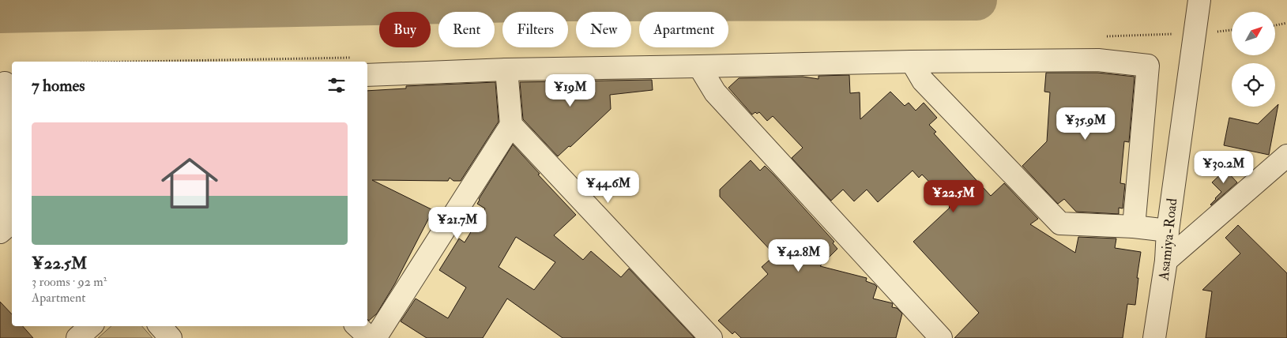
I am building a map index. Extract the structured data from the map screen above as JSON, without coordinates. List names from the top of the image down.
{
  "streets": {
    "street": ["Asamiya-Road"]
  },
  "north": "top right",
  "page": {
    "chip": [
      "Buy",
      "Rent",
      "Filters",
      "New",
      "Apartment"
    ],
    "heading": "7 homes",
    "price": [
      "¥19M",
      "¥35.9M",
      "¥30.2M",
      "¥44.6M",
      "¥22.5M",
      "¥21.7M",
      "¥42.8M"
    ],
    "list": [
      {
        "name": "¥22.5M",
        "note": "3 rooms · 92 m² · Apartment"
      }
    ]
  }
}
